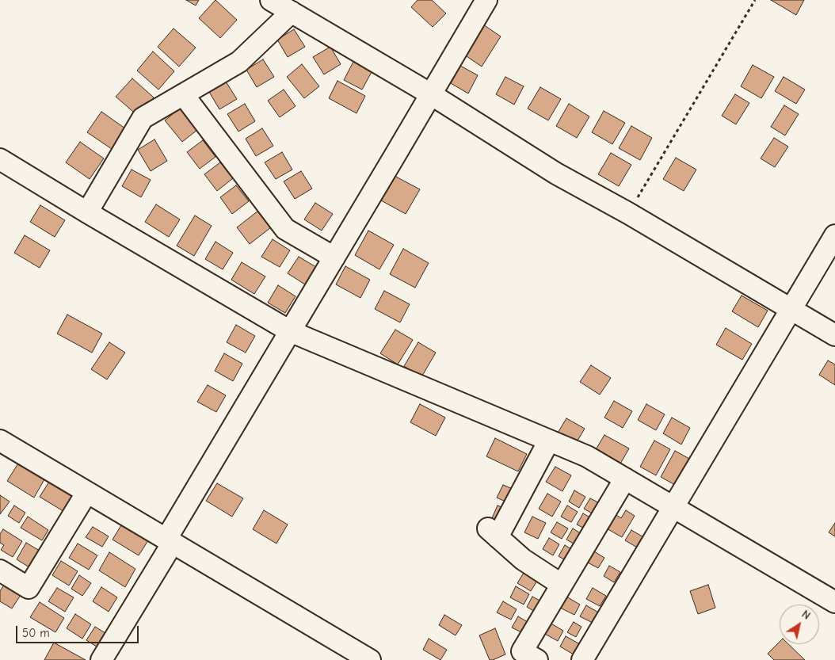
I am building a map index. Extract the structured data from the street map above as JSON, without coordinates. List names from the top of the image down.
{
  "scale_bar": "50 m",
  "north": "top right"
}
